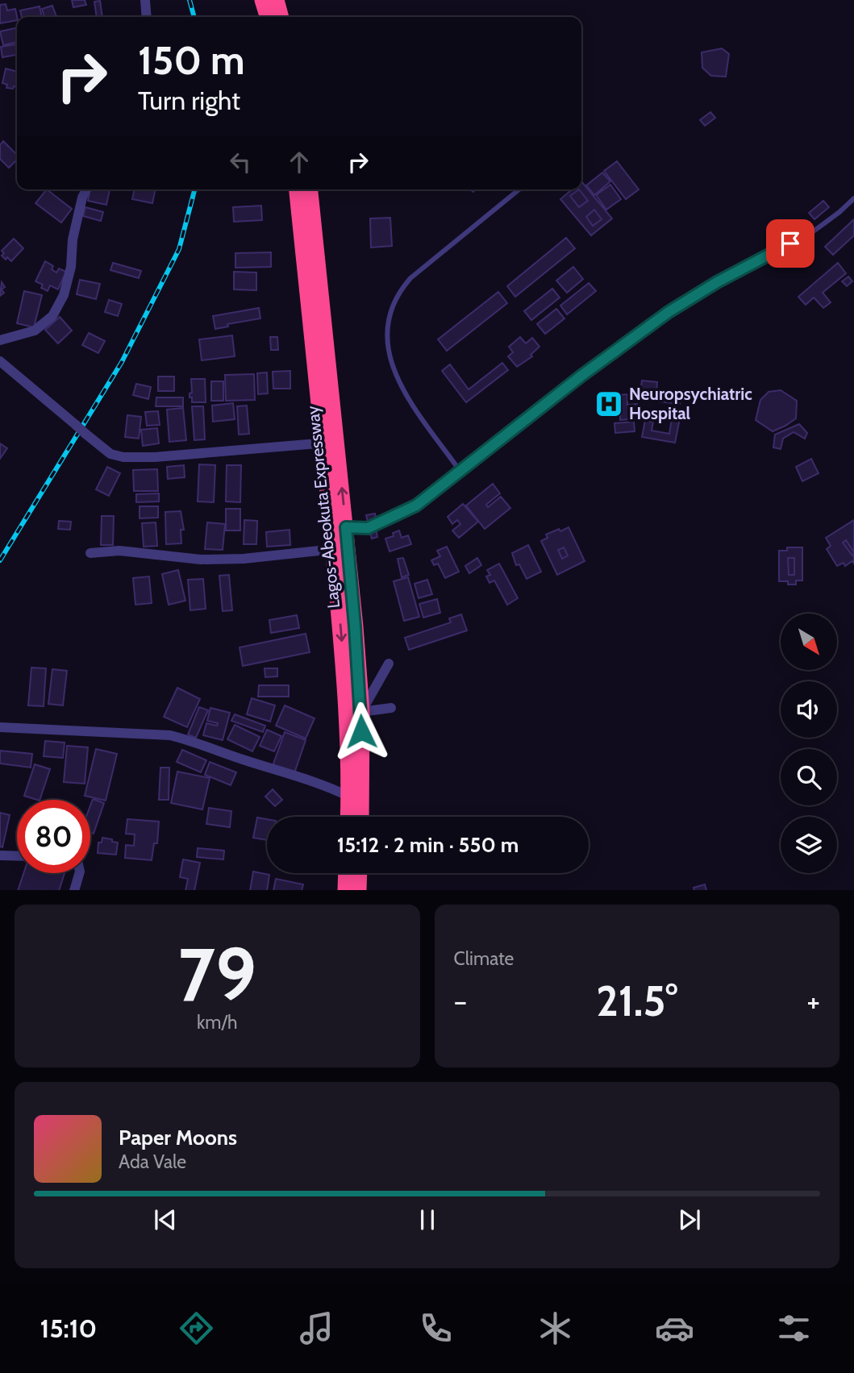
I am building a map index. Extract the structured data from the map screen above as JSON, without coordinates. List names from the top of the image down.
{
  "streets": {
    "highway": ["Lagos-Abeokuta Expressway"]
  },
  "places": {
    "hospital": ["Neuropsychiatric Hospital"]
  },
  "north": "bottom right",
  "page": {
    "turn": ["150 m", "Turn right"],
    "limit": "80",
    "trip": "15:12 · 2 min · 550 m",
    "tile": [
      ["79", "km/h"],
      "Climate"
    ],
    "heat": ["−", "21.5°", "+"],
    "song": ["Paper Moons", "Ada Vale"],
    "tabs": "15:10"
  }
}
